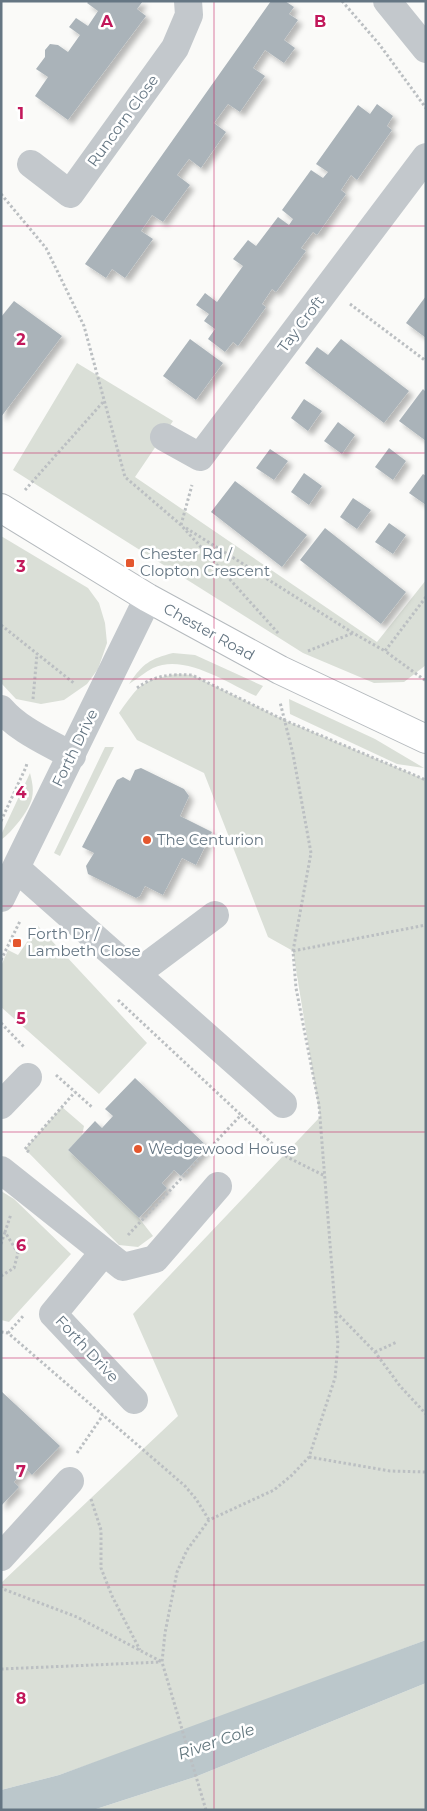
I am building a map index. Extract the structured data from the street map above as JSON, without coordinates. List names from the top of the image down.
{
  "streets": {
    "main road": ["Chester Road"],
    "street": ["Runcorn Close", "Tay Croft", "Forth Drive"]
  },
  "crossings": [
    ["Chester Road", "Forth Drive"]
  ],
  "water": ["River Cole"],
  "places": {
    "transit": ["Chester Rd / Clopton Crescent", "Forth Dr / Lambeth Close"],
    "other": ["The Centurion", "Wedgewood House"]
  },
  "grid": {
    "columns": ["A", "B"],
    "rows": [
      "1",
      "2",
      "3",
      "4",
      "5",
      "6",
      "7",
      "8"
    ]
  }
}
